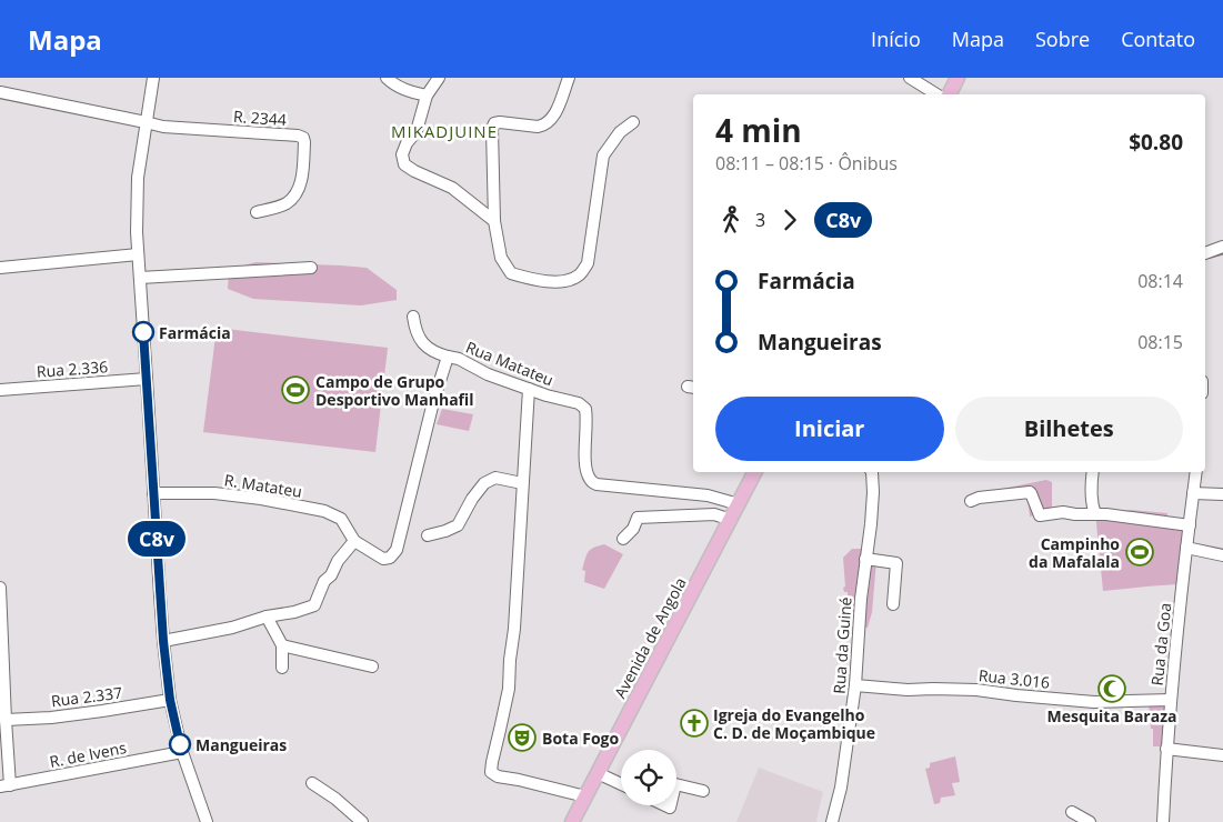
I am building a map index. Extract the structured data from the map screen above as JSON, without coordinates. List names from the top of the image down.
{
  "streets": {
    "main road": ["Avenida de Angola"],
    "street": [
      "R. 2344",
      "Rua Matateu",
      "Rua 2.336",
      "R. Matateu",
      "Rua da Goa",
      "Rua da Guiné",
      "Rua 3.016",
      "Rua 2.337",
      "R. de Ivens"
    ]
  },
  "crossings": [
    ["Rua Matateu", "R. Matateu"],
    ["Rua Matateu", "Avenida de Angola"],
    ["Rua da Goa", "Rua 3.016"],
    ["Rua da Guiné", "Rua 3.016"]
  ],
  "districts": ["MIKADJUINE"],
  "places": {
    "other": ["Farmácia", "Mangueiras"],
    "sports": ["Campo de Grupo Desportivo Manhafil", "Campinho da Mafalala"],
    "mosque": ["Mesquita Baraza"],
    "church": ["Igreja do Evangelho C. D. de Moçambique"],
    "theatre": ["Bota Fogo"]
  },
  "lines": ["bus line C8v"],
  "page": {
    "header": "Mapa",
    "nav": [
      "Início",
      "Mapa",
      "Sobre",
      "Contato"
    ],
    "on_map": "C8v",
    "heading": ["4 min", "08:11 – 08:15 · Ônibus", "$0.80"],
    "legs": ["3", "C8v"],
    "list": [
      {
        "name": "Farmácia",
        "value": "08:14"
      },
      {
        "name": "Mangueiras",
        "value": "08:15"
      }
    ],
    "buttons": ["Iniciar", "Bilhetes"]
  }
}
